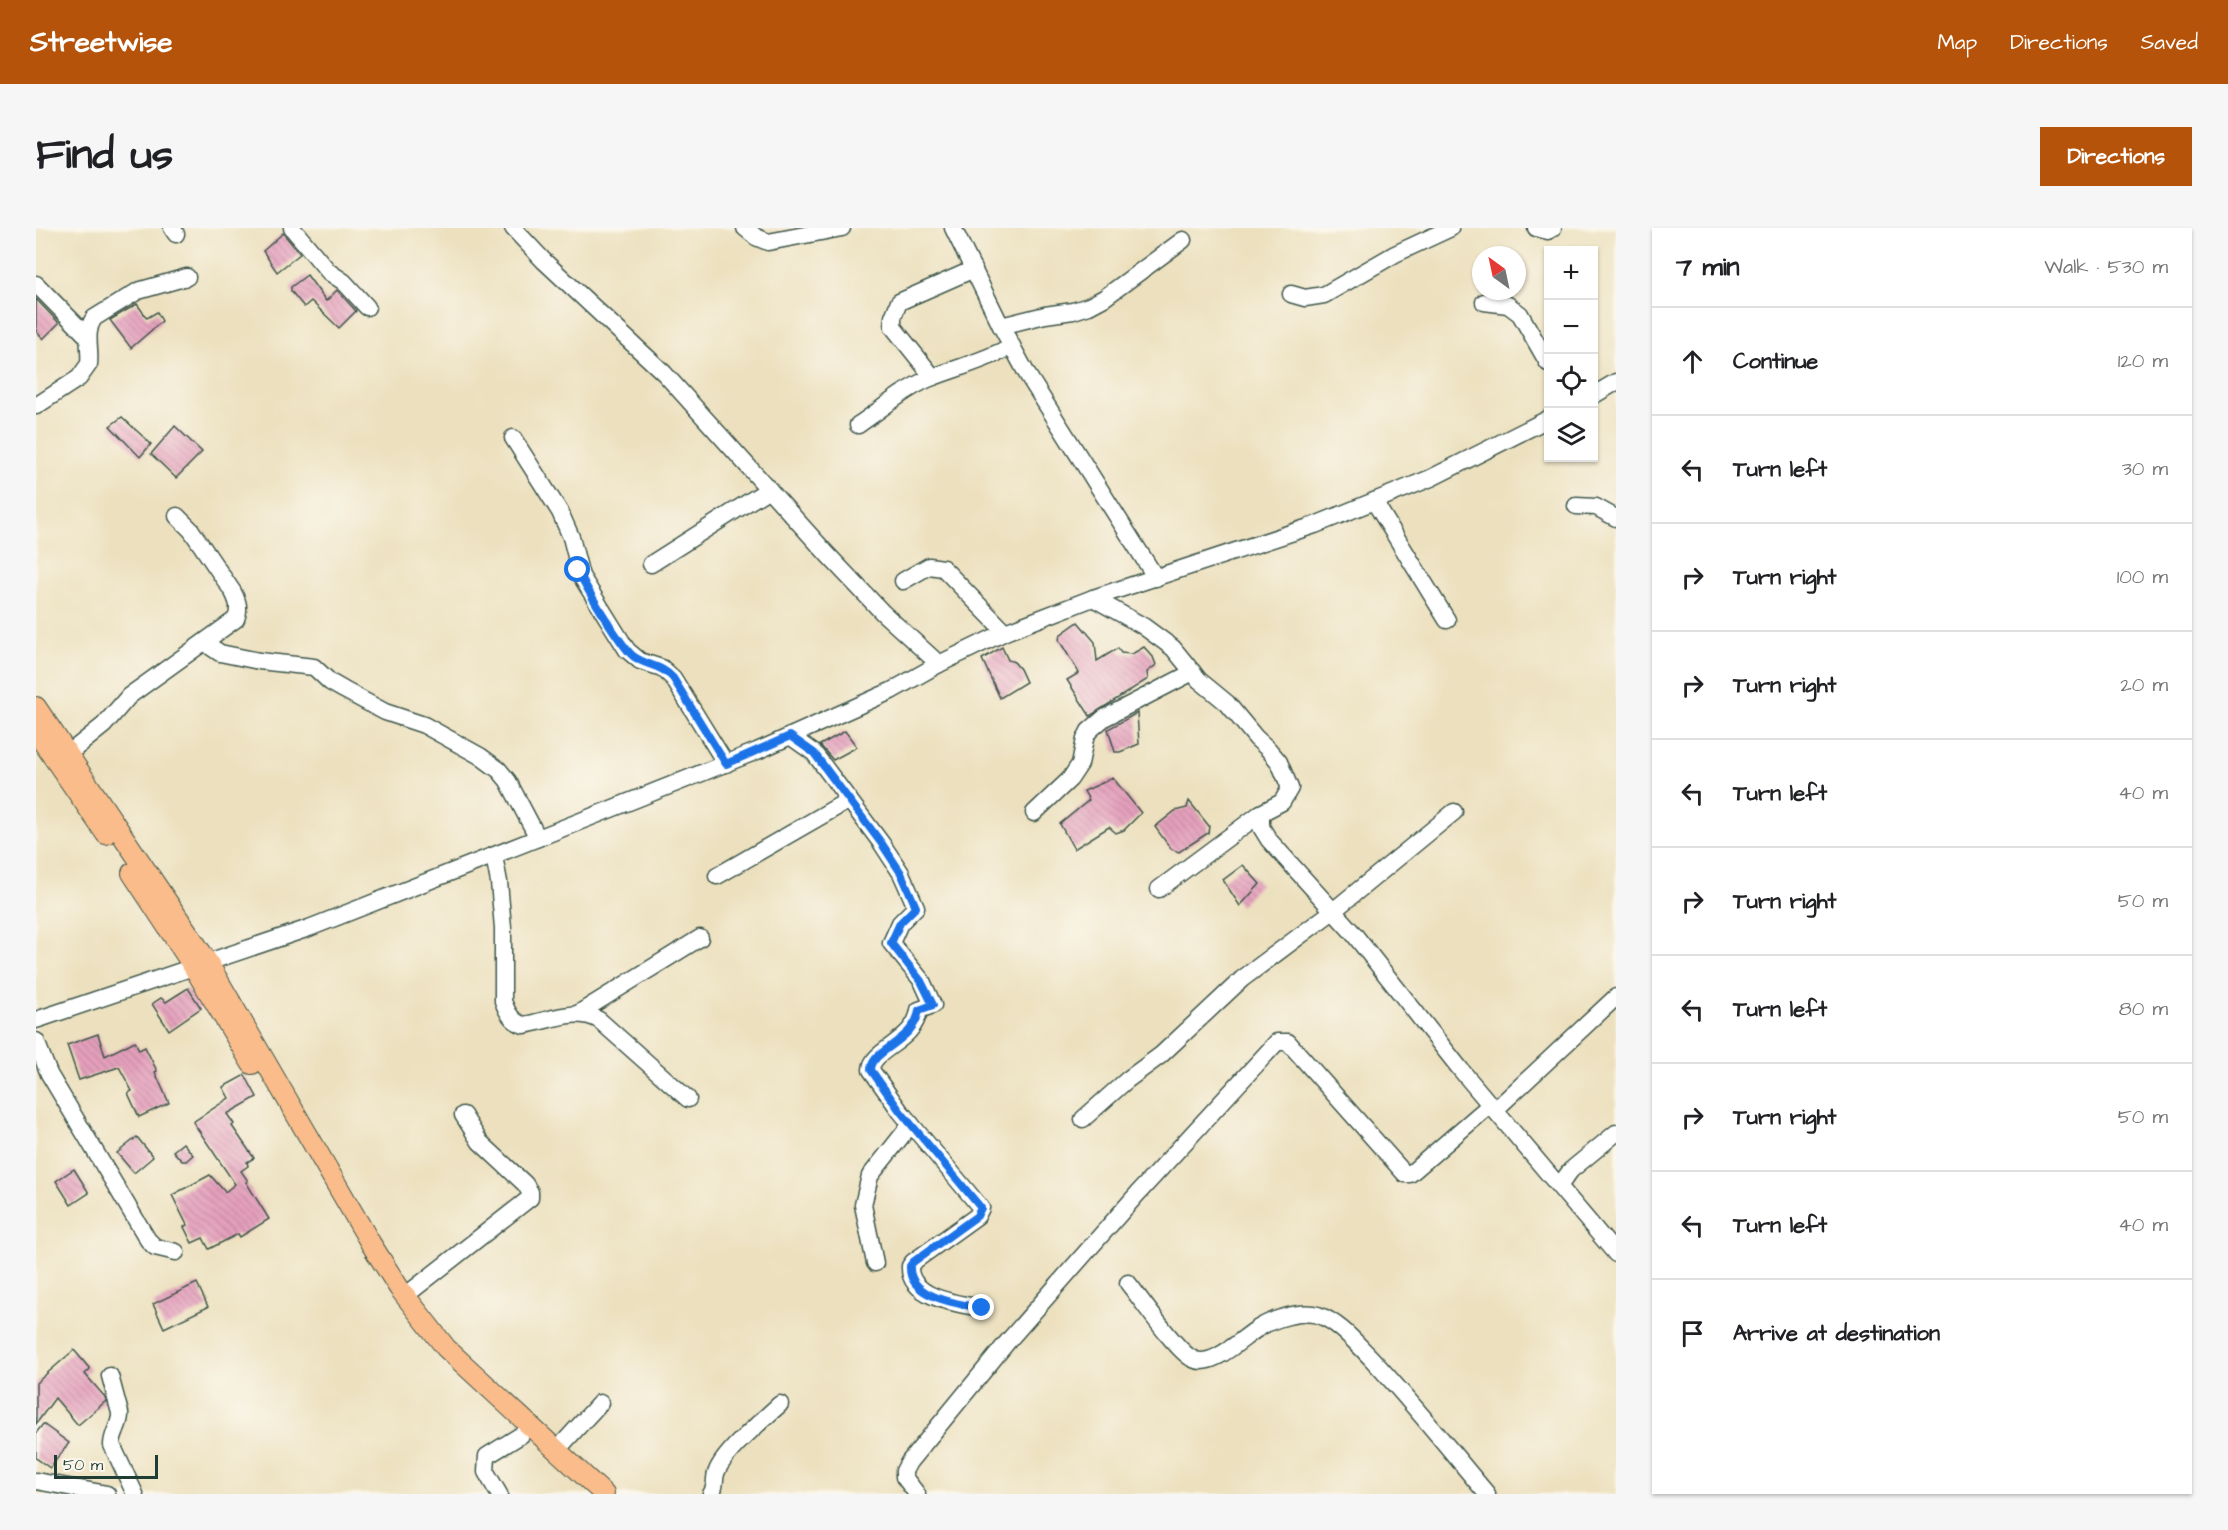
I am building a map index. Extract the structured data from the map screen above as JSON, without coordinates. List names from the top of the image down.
{
  "scale_bar": "50 m",
  "north": "top left",
  "page": {
    "header": "Streetwise",
    "nav": ["Map", "Directions", "Saved"],
    "title": "Find us",
    "buttons": "Directions",
    "heading": ["7 min", "Walk · 530 m"],
    "map_buttons": ["+", "−"],
    "list": [
      ["Continue", "120 m"],
      ["Turn left", "30 m"],
      ["Turn right", "100 m"],
      ["Turn right", "20 m"],
      ["Turn left", "40 m"],
      ["Turn right", "50 m"],
      ["Turn left", "80 m"],
      ["Turn right", "50 m"],
      ["Turn left", "40 m"],
      "Arrive at destination"
    ],
    "scale": "50 m"
  }
}
